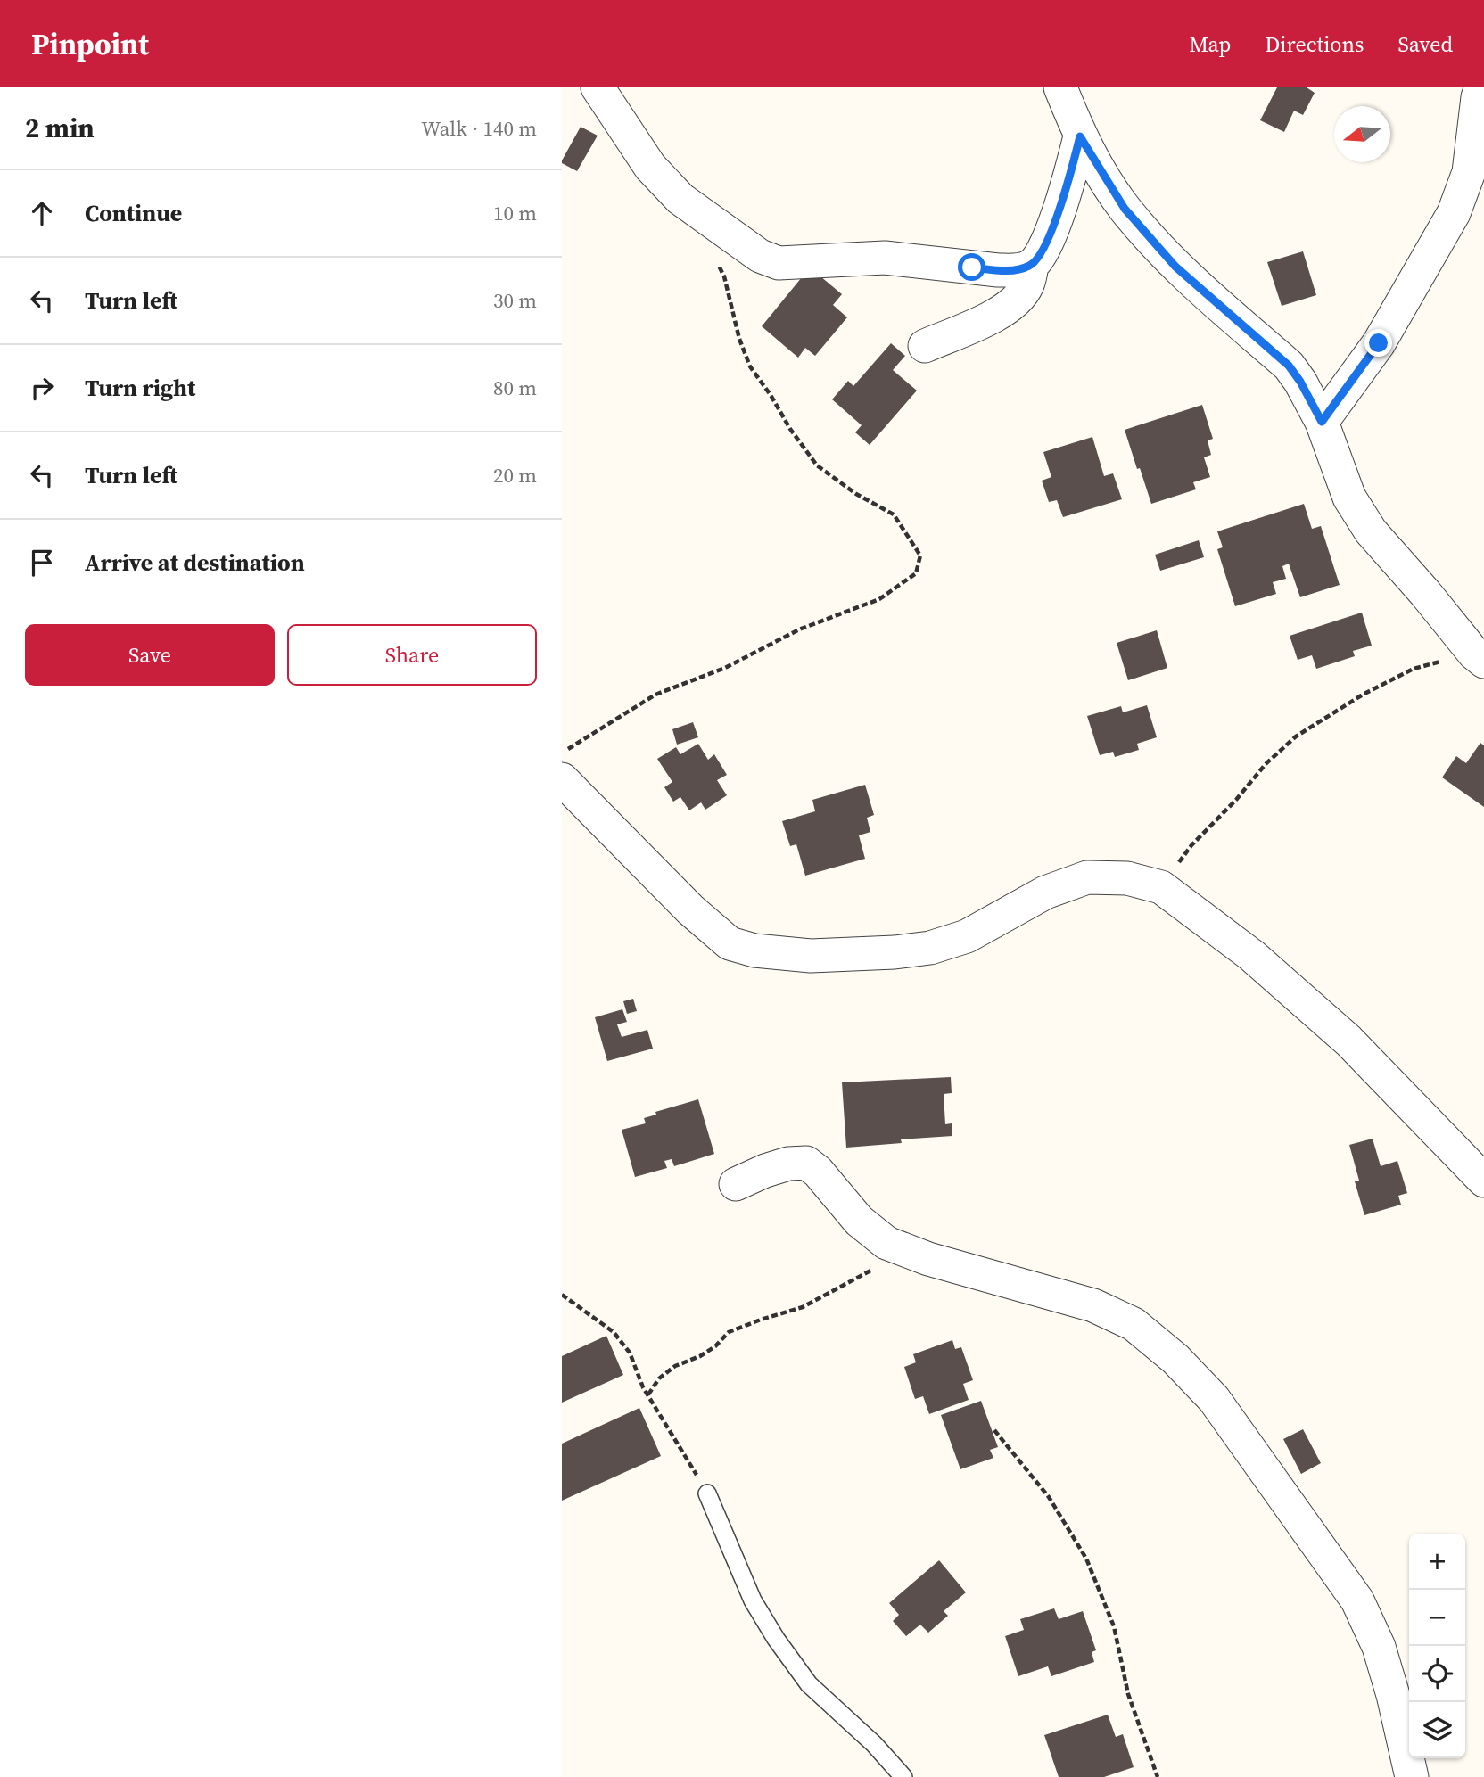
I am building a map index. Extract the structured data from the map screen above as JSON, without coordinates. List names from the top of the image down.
{
  "north": "left",
  "page": {
    "header": "Pinpoint",
    "nav": ["Map", "Directions", "Saved"],
    "heading": ["2 min", "Walk · 140 m"],
    "list": [
      ["Continue", "10 m"],
      ["Turn left", "30 m"],
      ["Turn right", "80 m"],
      ["Turn left", "20 m"],
      "Arrive at destination"
    ],
    "buttons": ["Save", "Share"],
    "map_buttons": ["+", "−"]
  }
}
